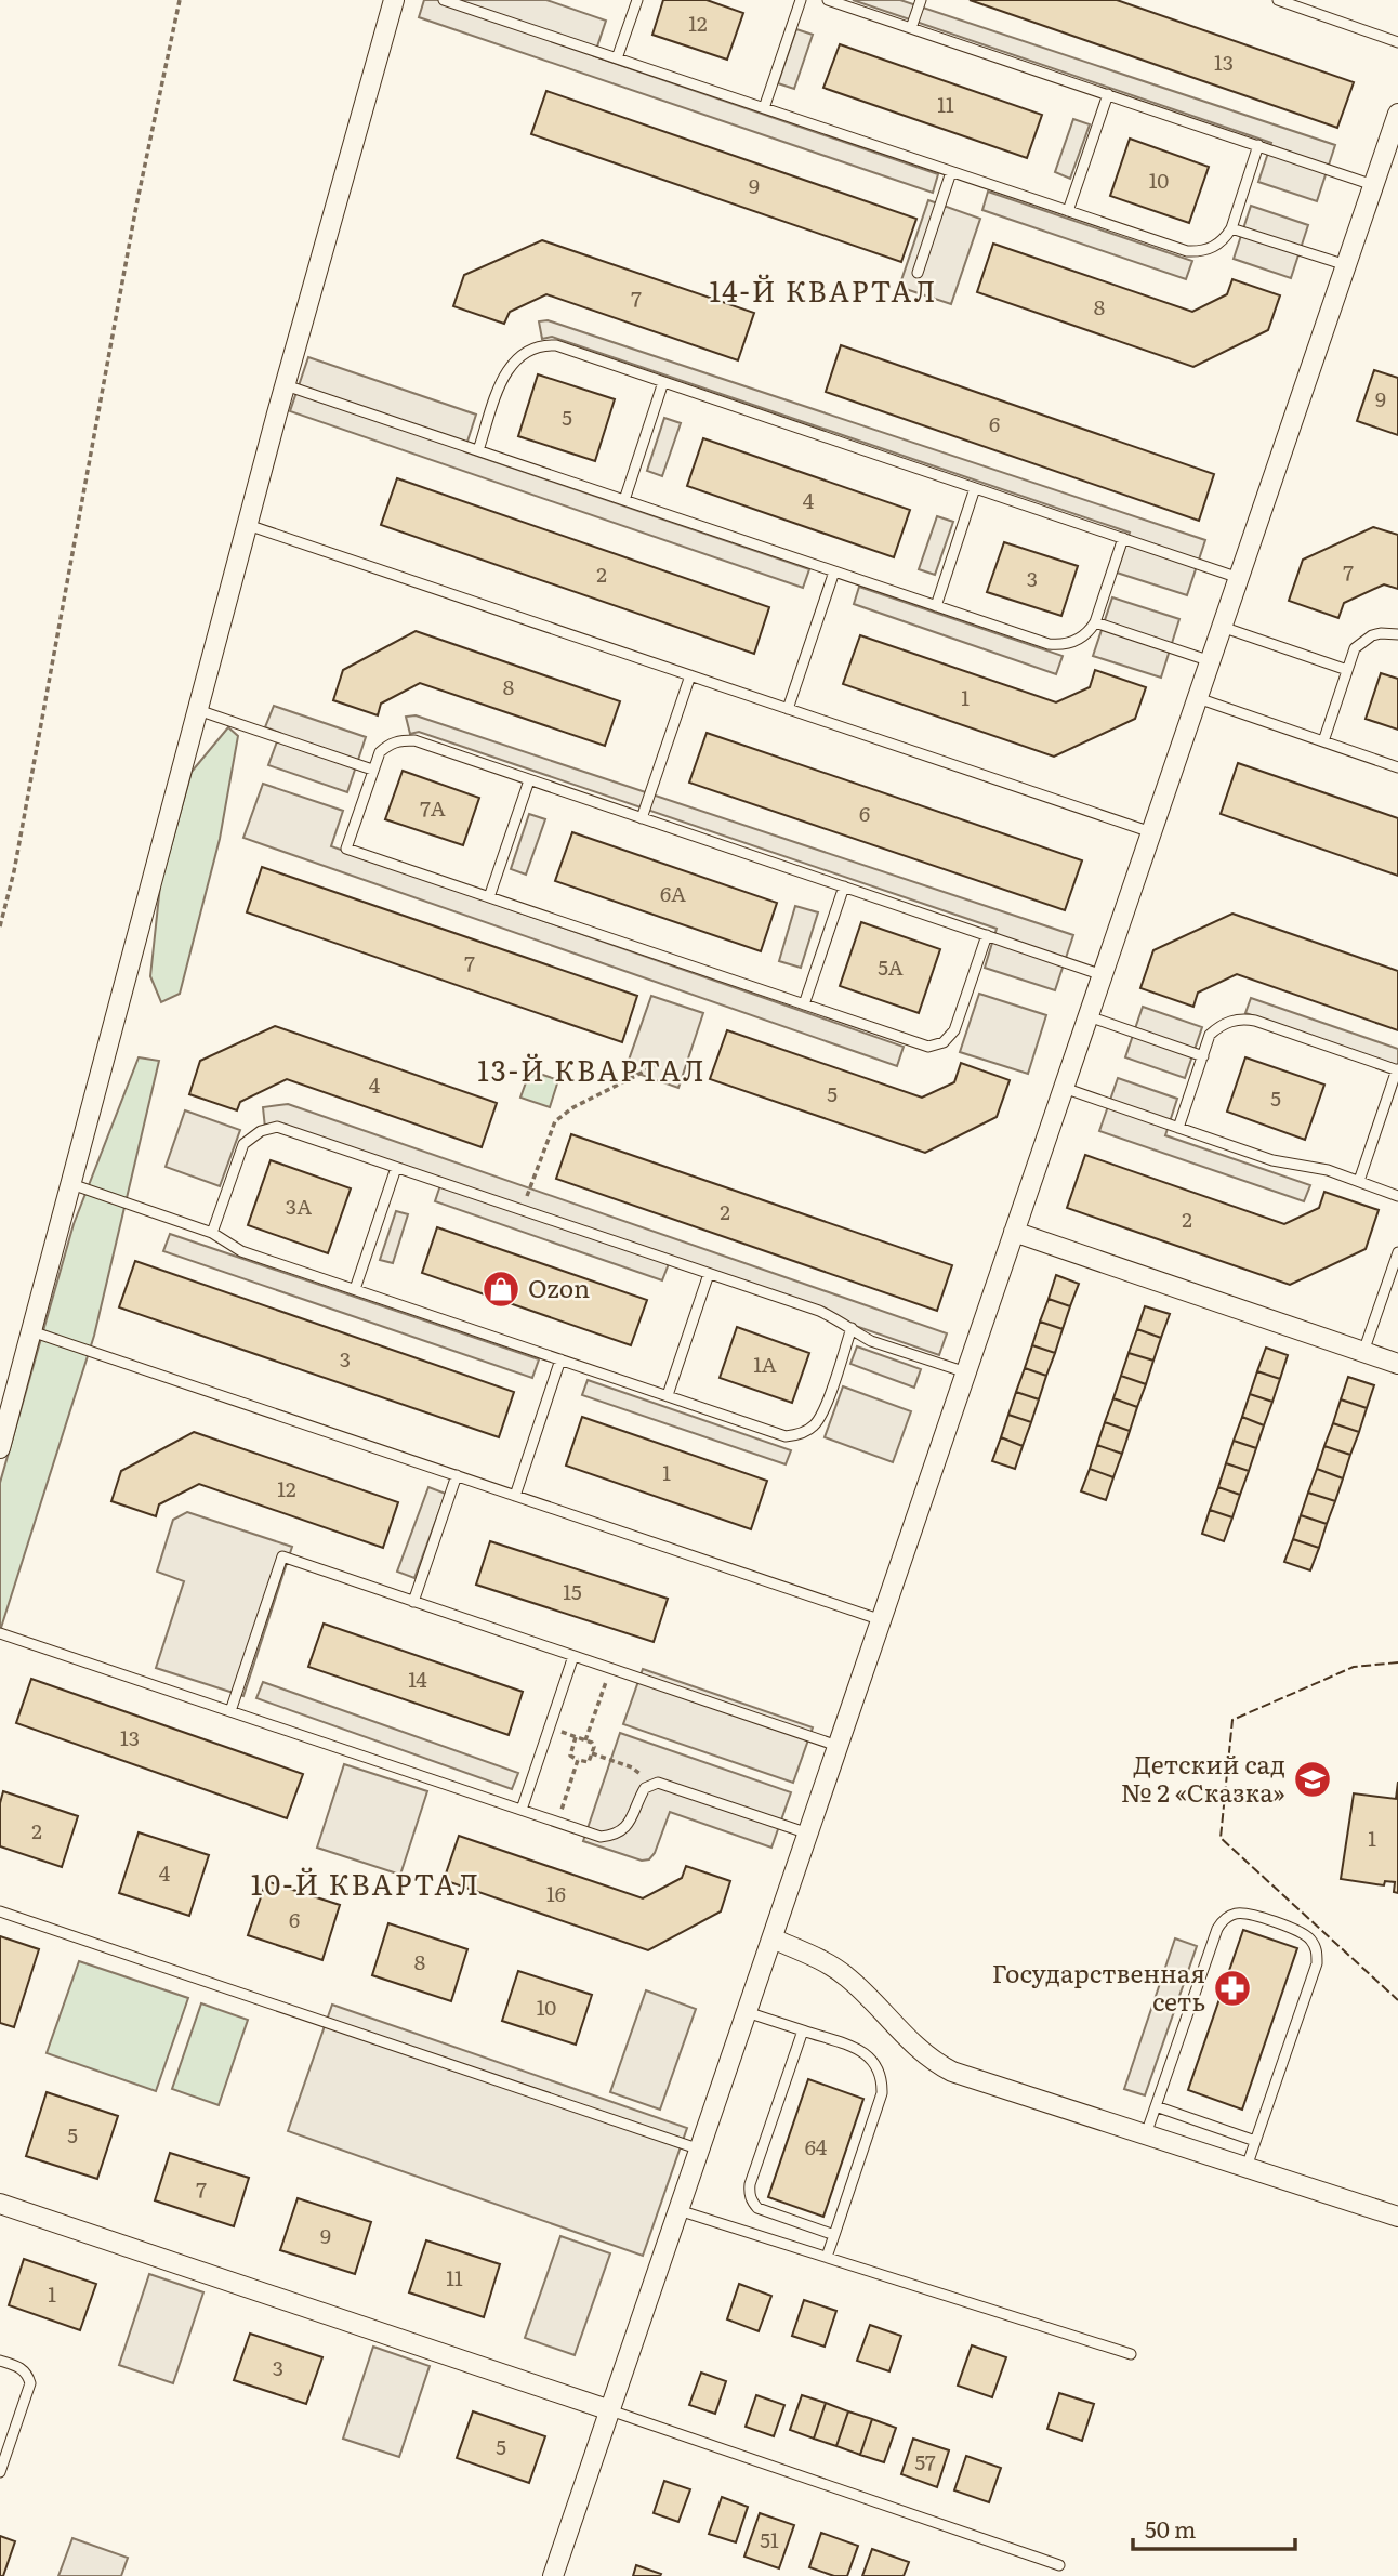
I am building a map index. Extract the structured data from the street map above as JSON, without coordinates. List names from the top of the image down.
{
  "districts": ["14-Й КВАРТАЛ", "13-Й КВАРТАЛ", "10-Й КВАРТАЛ"],
  "places": {
    "shop": ["Ozon"],
    "school or university": ["Детский сад № 2 «Сказка»"],
    "pharmacy": ["Государственная сеть"]
  },
  "house_numbers": [
    "12",
    "13",
    "11",
    "10",
    "9",
    "7",
    "8",
    "9",
    "5",
    "6",
    "4",
    "7",
    "2",
    "3",
    "8",
    "1",
    "7А",
    "6",
    "6А",
    "7",
    "5А",
    "4",
    "5",
    "5",
    "3А",
    "2",
    "2",
    "3",
    "1А",
    "1",
    "12",
    "15",
    "14",
    "13",
    "2",
    "1",
    "4",
    "16",
    "6",
    "8",
    "10",
    "5",
    "64",
    "7",
    "9",
    "11",
    "1",
    "3",
    "5",
    "57",
    "51"
  ],
  "scale_bar": "50 m"
}
